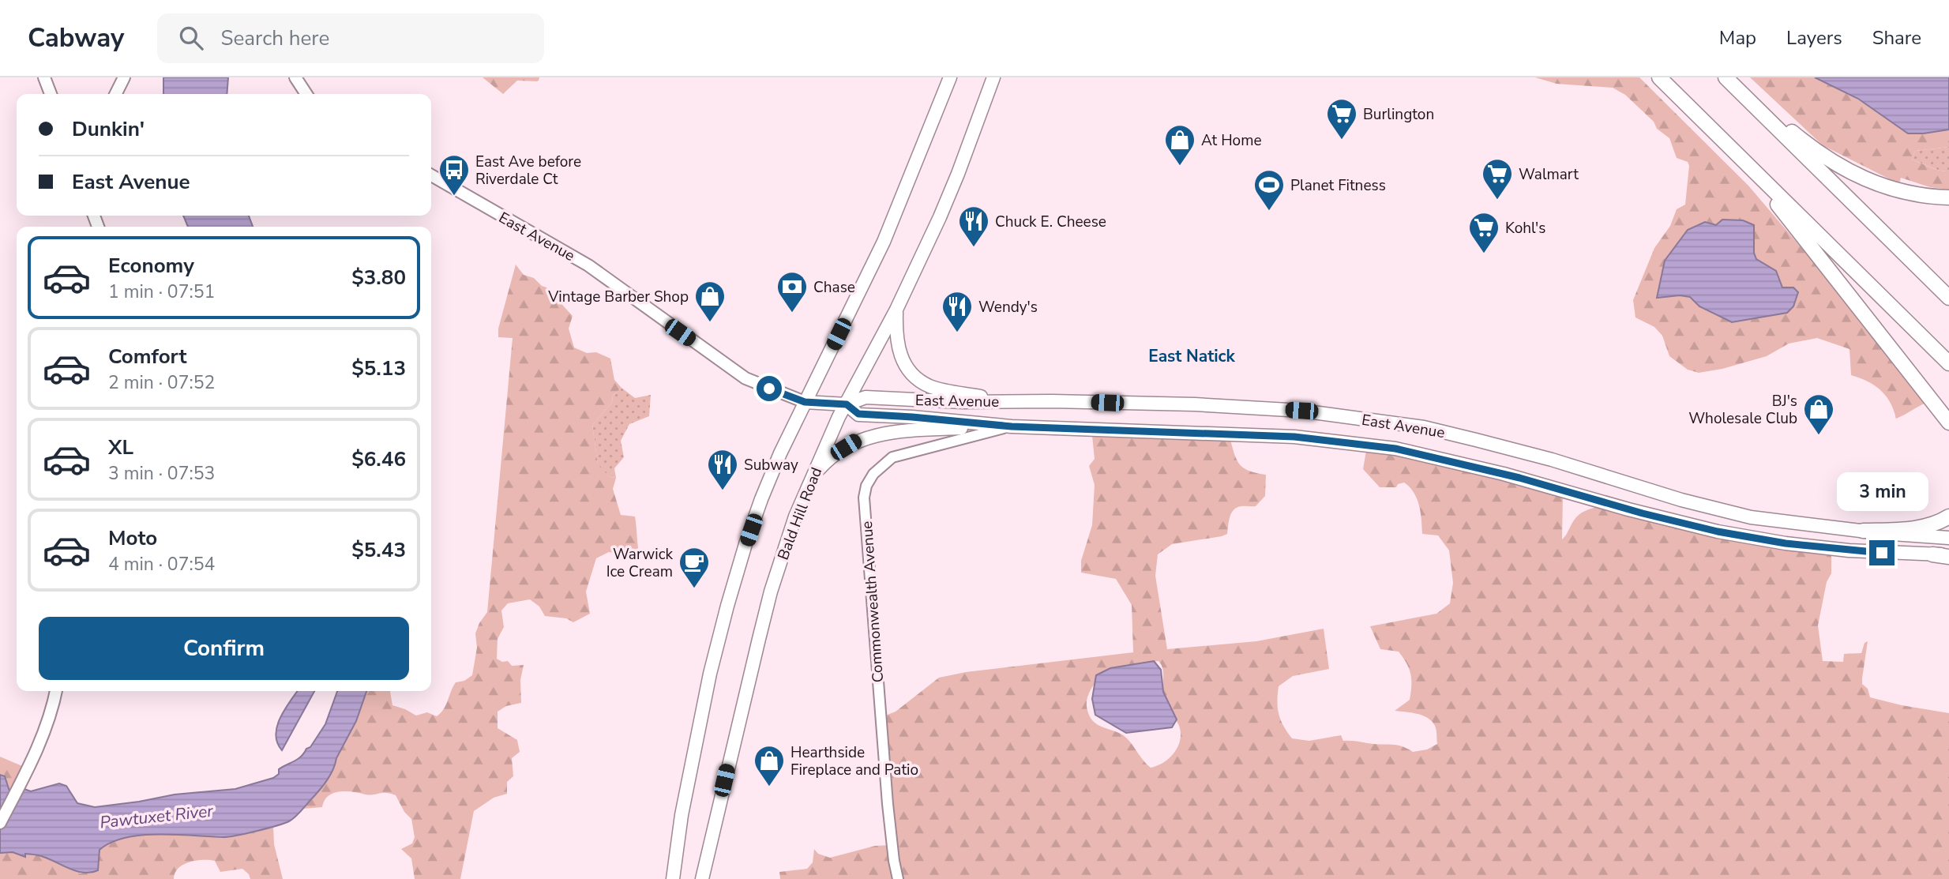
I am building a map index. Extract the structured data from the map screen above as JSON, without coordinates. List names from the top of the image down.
{
  "streets": {
    "main road": ["East Avenue", "Bald Hill Road"],
    "street": ["Commonwealth Avenue"]
  },
  "crossings": [
    ["East Avenue", "Bald Hill Road"],
    ["East Avenue", "Commonwealth Avenue"]
  ],
  "districts": ["East Natick"],
  "water": ["Pawtuxet River"],
  "places": {
    "supermarket": ["Burlington", "Walmart", "Kohl's"],
    "shop": [
      "At Home",
      "Vintage Barber Shop",
      "BJ's Wholesale Club",
      "Hearthside Fireplace and Patio"
    ],
    "bus stop": ["East Ave before Riverdale Ct"],
    "sports": ["Planet Fitness"],
    "restaurant": ["Chuck E. Cheese", "Wendy's", "Subway"],
    "bank": ["Chase"],
    "cafe": ["Warwick Ice Cream"]
  },
  "page": {
    "header": "Cabway",
    "search": "Search here",
    "nav": ["Map", "Layers", "Share"],
    "banner": ["Dunkin'", "East Avenue"],
    "list": [
      {
        "name": "Economy",
        "note": "1 min · 07:51",
        "value": "$3.80"
      },
      {
        "name": "Comfort",
        "note": "2 min · 07:52",
        "value": "$5.13"
      },
      {
        "name": "XL",
        "note": "3 min · 07:53",
        "value": "$6.46"
      },
      {
        "name": "Moto",
        "note": "4 min · 07:54",
        "value": "$5.43"
      }
    ],
    "bubble": "3 min",
    "buttons": "Confirm"
  }
}
